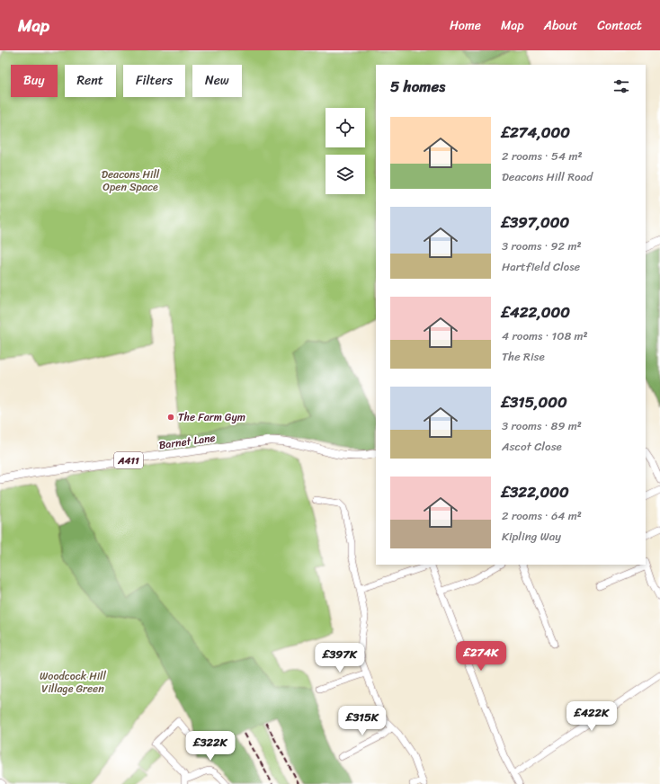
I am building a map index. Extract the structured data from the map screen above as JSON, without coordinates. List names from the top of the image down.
{
  "streets": {
    "main road": ["Barnet Lane", "A411"]
  },
  "parks": ["Deacons Hill Open Space", "Woodcock Hill Village Green"],
  "places": ["The Farm Gym"],
  "page": {
    "header": "Map",
    "nav": [
      "Home",
      "Map",
      "About",
      "Contact"
    ],
    "chip": [
      "Buy",
      "Rent",
      "Filters",
      "New"
    ],
    "heading": "5 homes",
    "list": [
      {
        "name": "£274,000",
        "note": "2 rooms · 54 m² · Deacons Hill Road"
      },
      {
        "name": "£397,000",
        "note": "3 rooms · 92 m² · Hartfield Close"
      },
      {
        "name": "£422,000",
        "note": "4 rooms · 108 m² · The Rise"
      },
      {
        "name": "£315,000",
        "note": "3 rooms · 89 m² · Ascot Close"
      },
      {
        "name": "£322,000",
        "note": "2 rooms · 64 m² · Kipling Way"
      }
    ],
    "price": [
      "£274K",
      "£397K",
      "£422K",
      "£315K",
      "£322K"
    ]
  }
}
